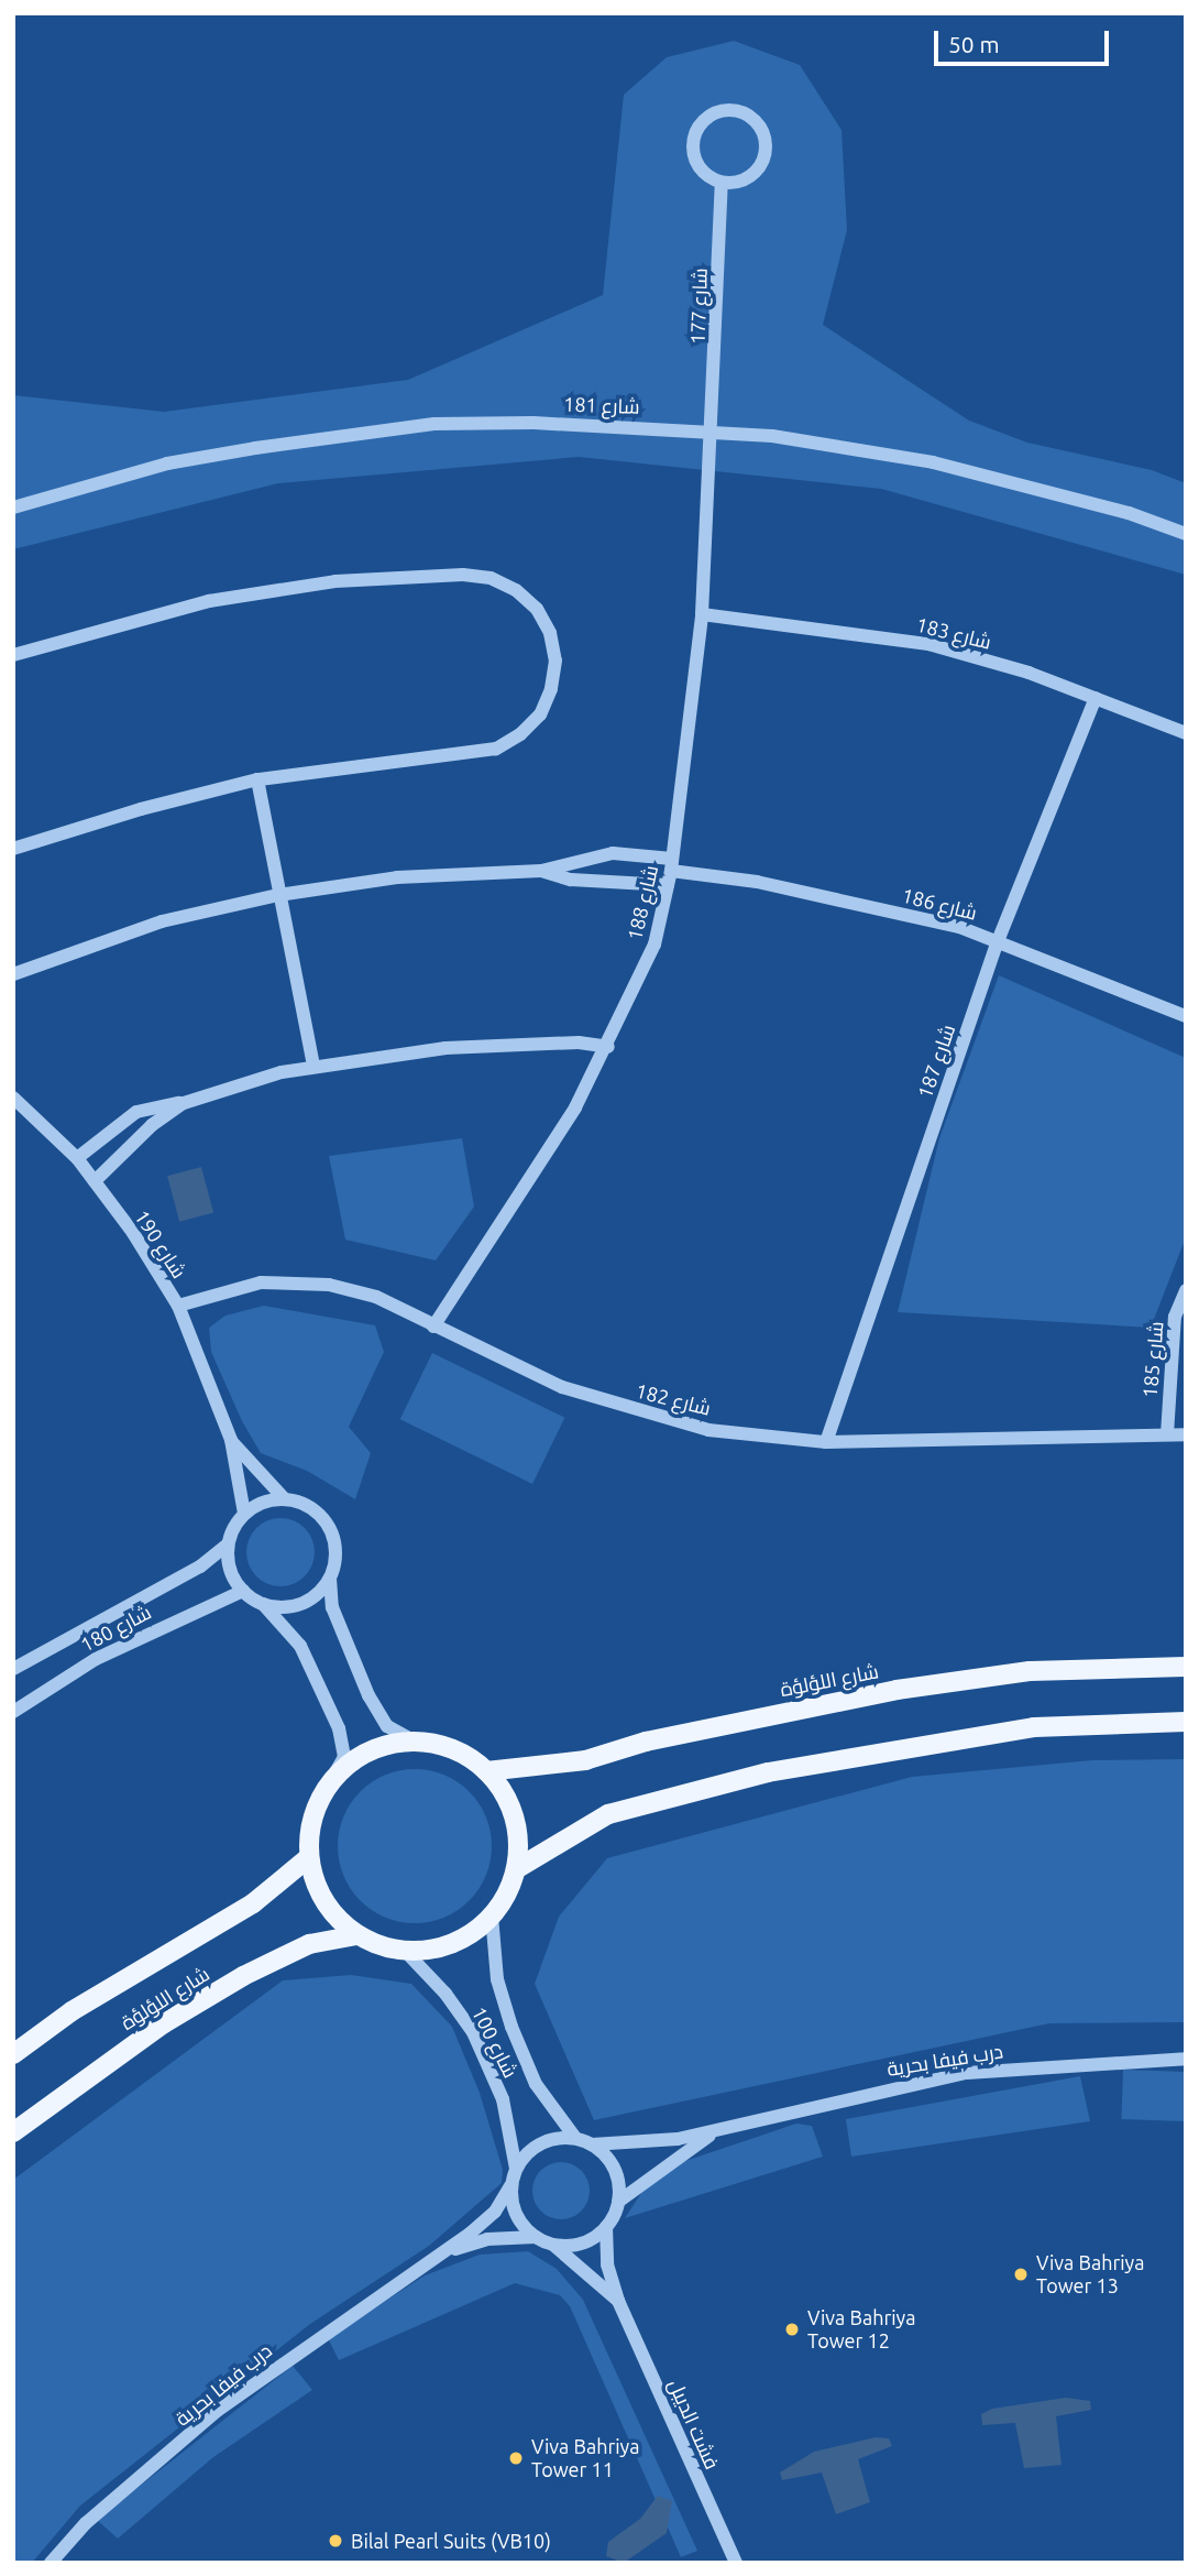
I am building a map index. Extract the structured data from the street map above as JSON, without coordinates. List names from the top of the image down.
{
  "streets": {
    "main road": ["شارع اللؤلؤة"],
    "street": [
      "شارع 177",
      "شارع 181",
      "شارع 183",
      "شارع 188",
      "شارع 186",
      "شارع 187",
      "شارع 190",
      "شارع 185",
      "شارع 182",
      "شارع 180",
      "شارع 100",
      "درب فيفا بحرية",
      "فشت الديبل"
    ]
  },
  "crossings": [
    ["شارع 177", "شارع 181"],
    ["شارع 177", "شارع 188"],
    ["شارع 181", "شارع 188"],
    ["شارع 183", "شارع 188"],
    ["شارع 183", "شارع 187"],
    ["شارع 188", "شارع 186"],
    ["شارع 188", "شارع 182"],
    ["شارع 186", "شارع 187"],
    ["شارع 187", "شارع 182"],
    ["شارع 190", "شارع 182"],
    ["شارع 190", "شارع 180"],
    ["شارع 185", "شارع 182"],
    ["شارع اللؤلؤة", "شارع 100"],
    ["شارع 100", "درب فيفا بحرية"],
    ["شارع 100", "فشت الديبل"],
    ["درب فيفا بحرية", "فشت الديبل"]
  ],
  "places": [
    "Viva Bahriya Tower 13",
    "Viva Bahriya Tower 12",
    "Viva Bahriya Tower 11",
    "Bilal Pearl Suits (VB10)"
  ],
  "scale_bar": "50 m"
}
